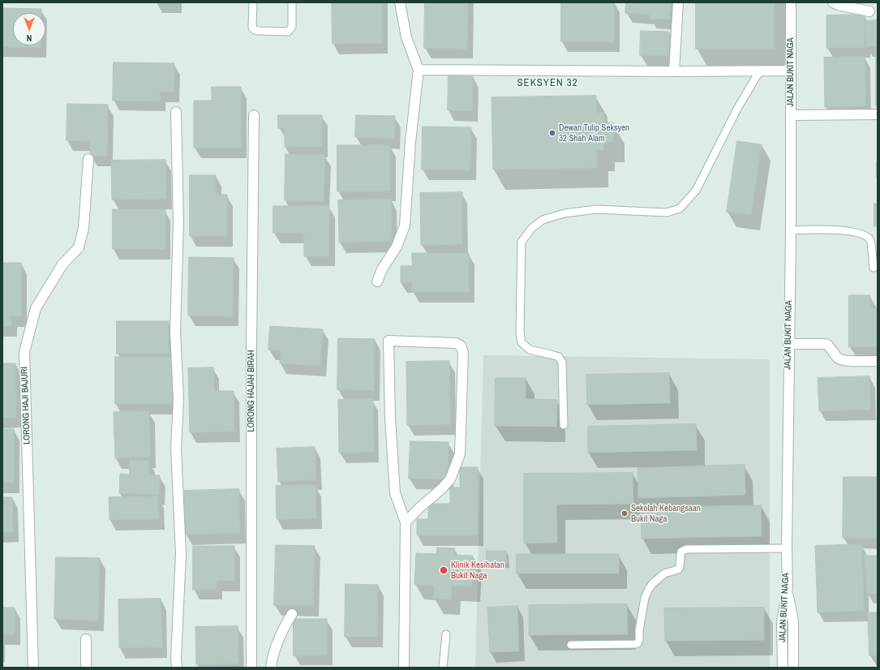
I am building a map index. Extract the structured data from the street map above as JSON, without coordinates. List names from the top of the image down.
{
  "streets": {
    "street": ["JALAN BUKIT NAGA", "LORONG HAJAH BIRAH", "LORONG HAJI BAJURI"]
  },
  "districts": ["SEKSYEN 32"],
  "places": ["Dewan Tulip Seksyen 32 Shah Alam", "Sekolah Kebangsaan Bukit Naga", "Klinik Kesihatan Bukit Naga"],
  "north": "bottom"
}
